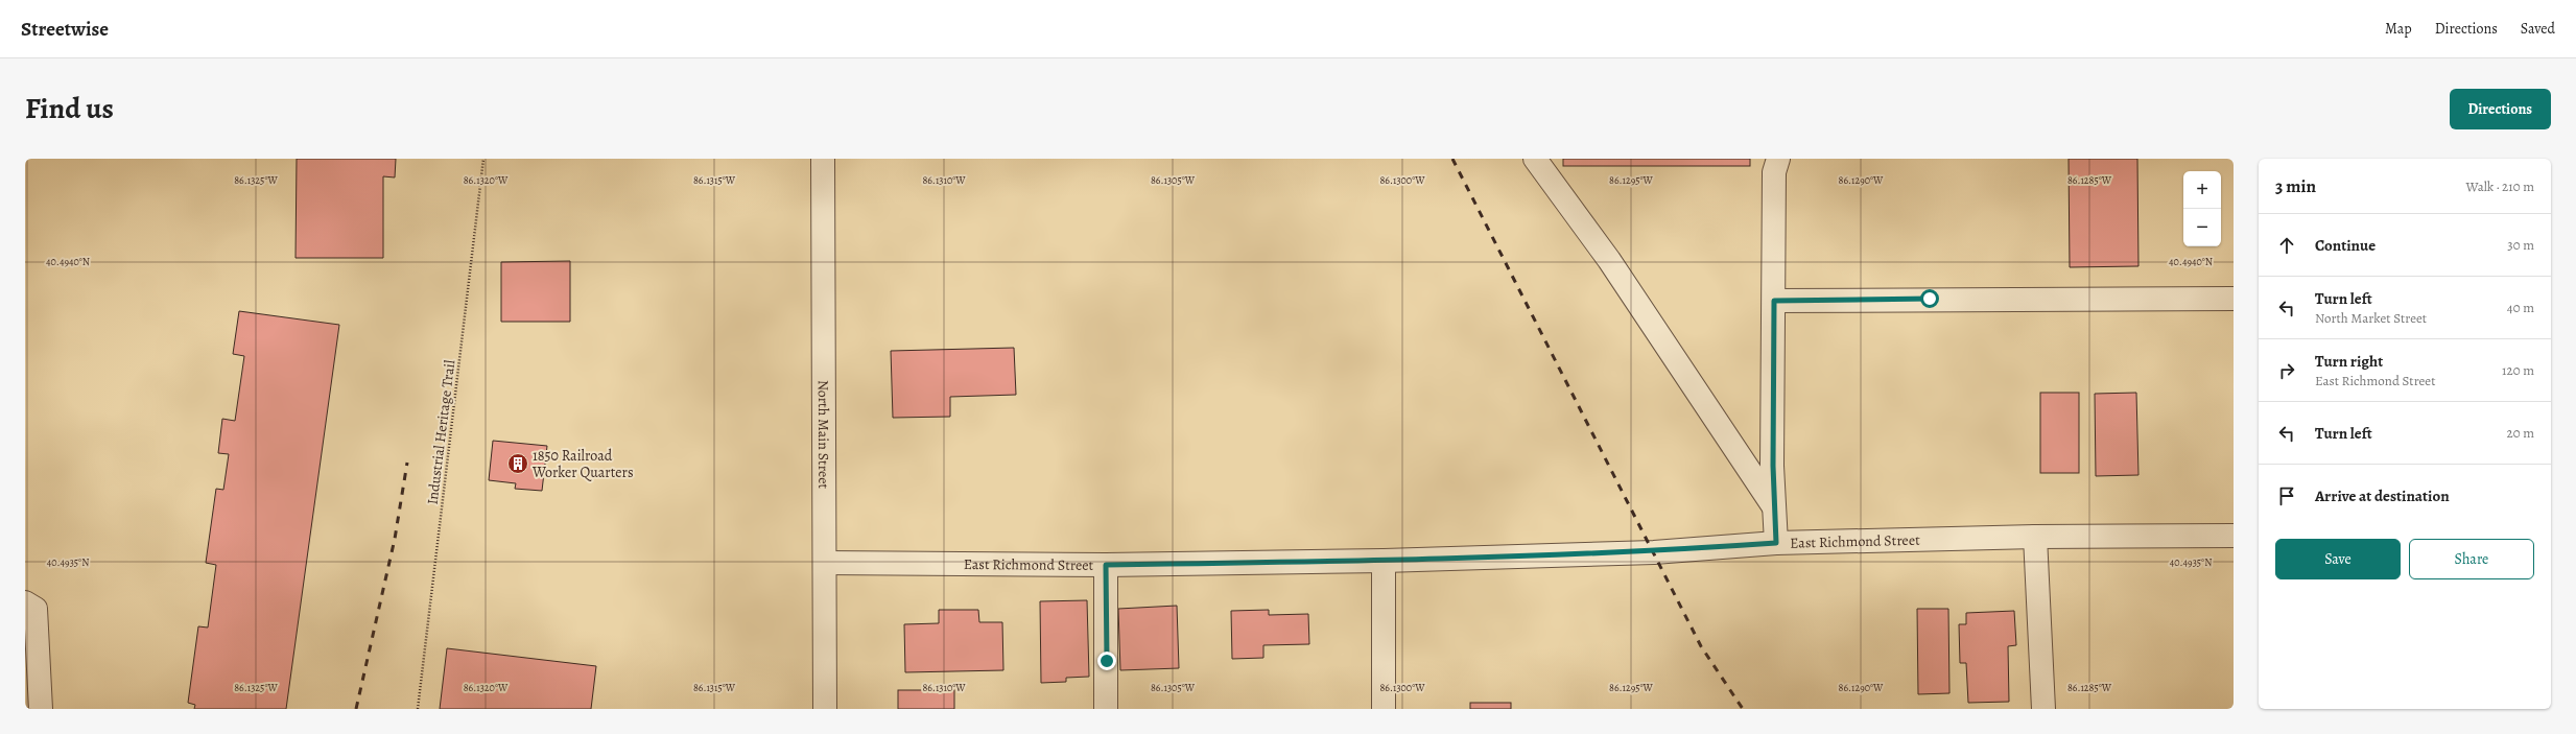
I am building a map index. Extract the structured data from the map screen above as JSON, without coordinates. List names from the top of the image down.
{
  "streets": {
    "street": ["North Main Street", "East Richmond Street"],
    "path": ["Industrial Heritage Trail"]
  },
  "crossings": [
    ["North Main Street", "East Richmond Street"]
  ],
  "places": {
    "building": ["1850 Railroad Worker Quarters"]
  },
  "page": {
    "header": "Streetwise",
    "nav": ["Map", "Directions", "Saved"],
    "title": "Find us",
    "buttons": [
      "Directions",
      ["Save", "Share"]
    ],
    "heading": ["3 min", "Walk · 210 m"],
    "map_buttons": ["+", "−"],
    "list": [
      ["Continue", "30 m"],
      ["Turn left", "North Market Street", "40 m"],
      ["Turn right", "East Richmond Street", "120 m"],
      ["Turn left", "20 m"],
      "Arrive at destination"
    ]
  },
  "coordinates": [
    "86.1325°W",
    "86.1320°W",
    "86.1315°W",
    "86.1310°W",
    "86.1305°W",
    "86.1300°W",
    "86.1295°W",
    "86.1290°W",
    "86.1285°W",
    "40.4940°N",
    "40.4935°N"
  ]
}
